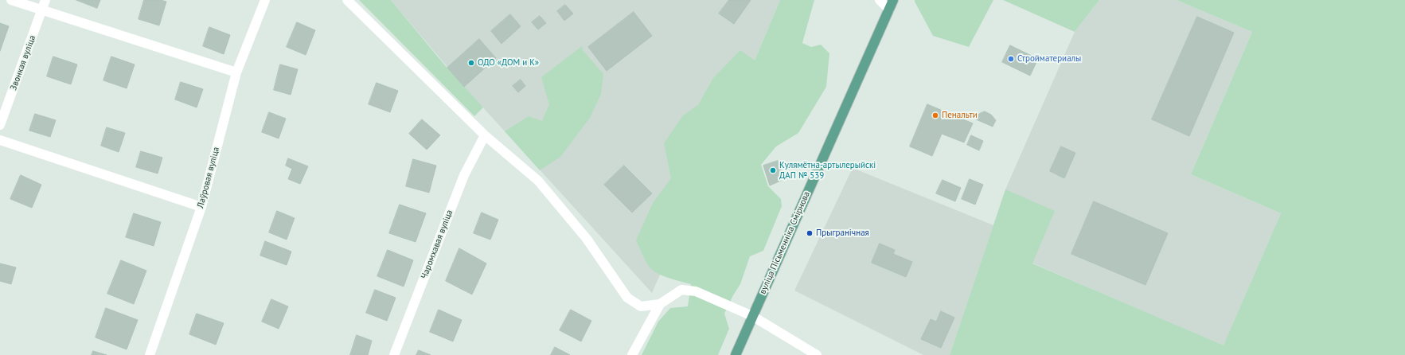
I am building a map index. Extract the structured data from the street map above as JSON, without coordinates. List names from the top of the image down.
{
  "streets": {
    "main road": ["вуліца Пісьменніка Смірнова"],
    "street": ["Звонкая вуліца", "Лаўровая вуліца", "Чаромхавая вуліца"]
  },
  "places": [
    "Стройматериалы",
    "ОДО «ДОМ и К»",
    "Пенальти",
    "Кулямётна-артылерыйскі ДАП № 539",
    "Прыгранічная"
  ]
}
